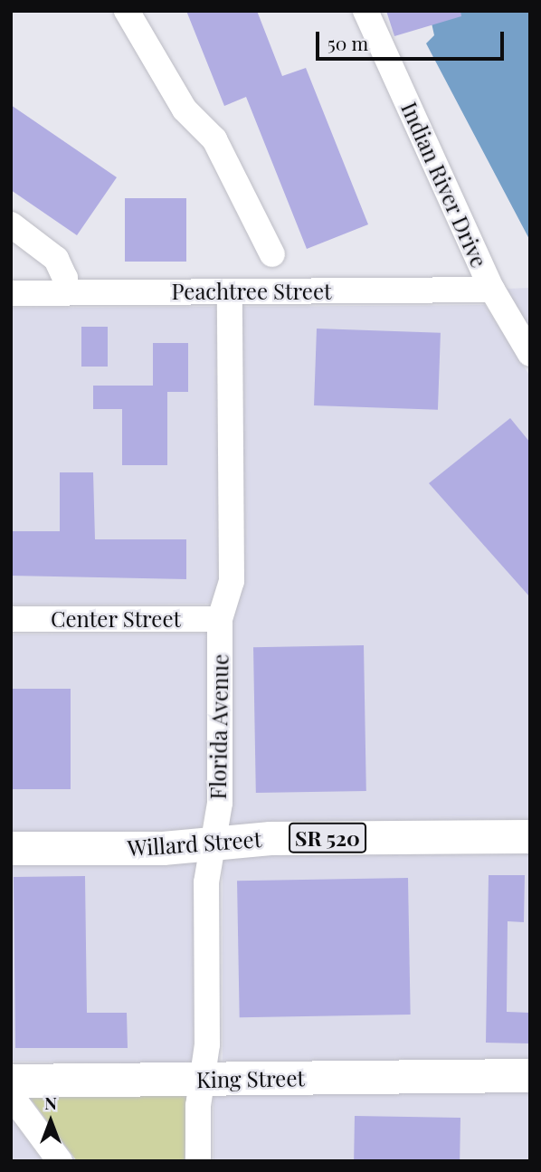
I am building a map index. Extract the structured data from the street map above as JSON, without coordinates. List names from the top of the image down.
{
  "streets": {
    "main road": ["SR 520", "Willard Street", "King Street"],
    "street": [
      "Indian River Drive",
      "Peachtree Street",
      "Center Street",
      "Florida Avenue"
    ]
  },
  "crossings": [
    ["Indian River Drive", "Peachtree Street"],
    ["Peachtree Street", "Florida Avenue"],
    ["Center Street", "Florida Avenue"],
    ["Florida Avenue", "Willard Street"],
    ["Florida Avenue", "King Street"]
  ],
  "scale_bar": "50 m",
  "north": "top"
}
